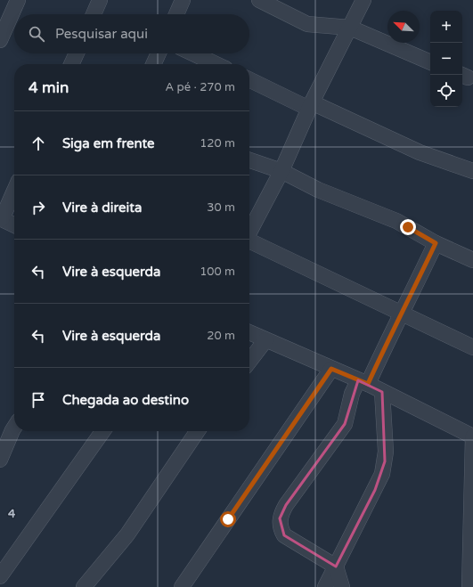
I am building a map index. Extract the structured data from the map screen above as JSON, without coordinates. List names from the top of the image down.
{
  "north": "top left",
  "page": {
    "map_buttons": ["+", "−"],
    "search": "Pesquisar aqui",
    "heading": ["4 min", "A pé · 270 m"],
    "list": [
      ["Siga em frente", "120 m"],
      ["Vire à direita", "30 m"],
      ["Vire à esquerda", "100 m"],
      ["Vire à esquerda", "20 m"],
      "Chegada ao destino"
    ]
  },
  "grid": {
    "rows": ["4"]
  }
}
